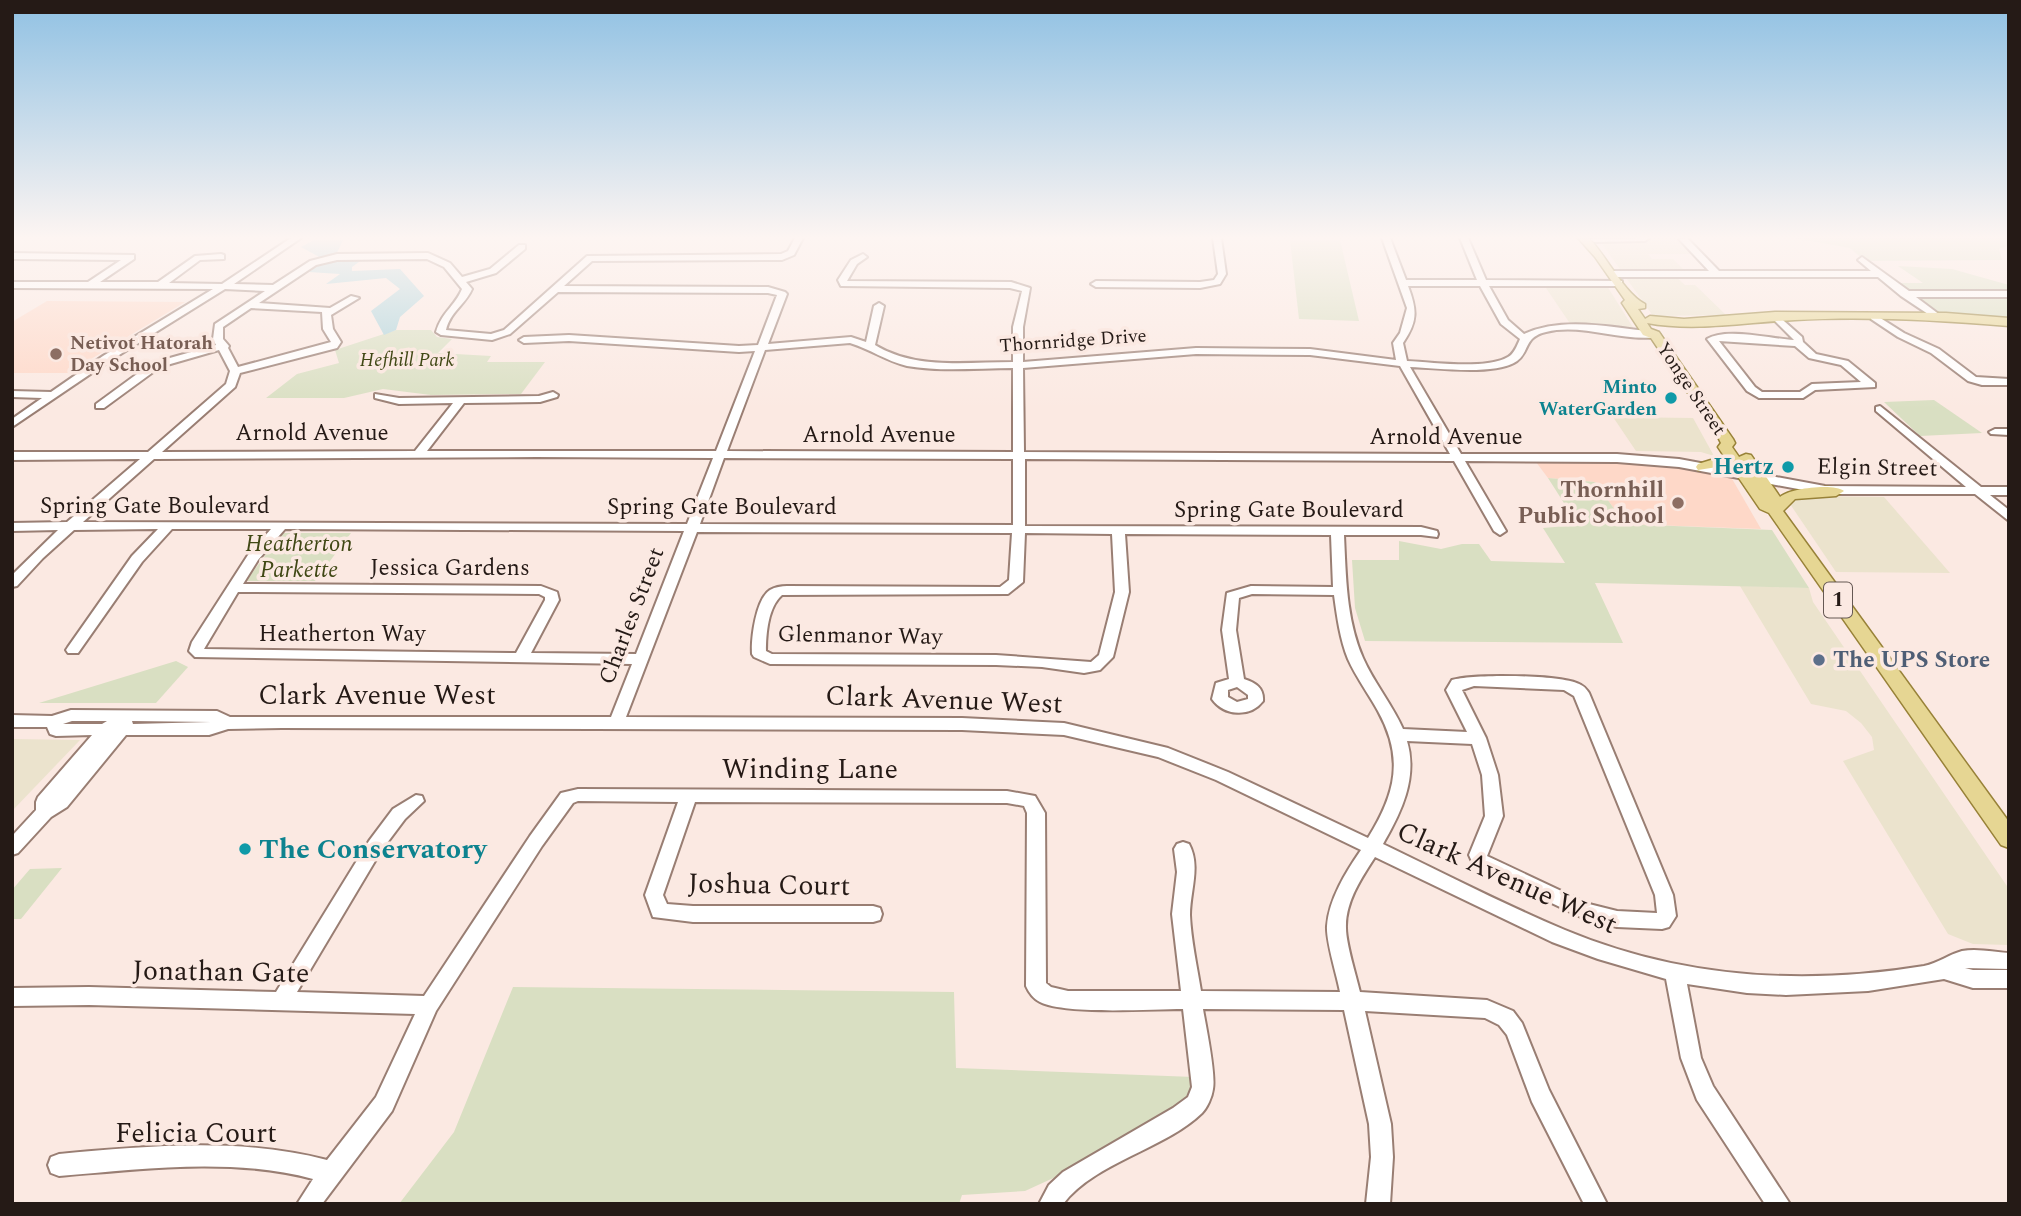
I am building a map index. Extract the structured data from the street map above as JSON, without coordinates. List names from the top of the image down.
{
  "streets": {
    "main road": ["Yonge Street", "1"],
    "street": [
      "Thornridge Drive",
      "Arnold Avenue",
      "Elgin Street",
      "Spring Gate Boulevard",
      "Jessica Gardens",
      "Charles Street",
      "Heatherton Way",
      "Glenmanor Way",
      "Clark Avenue West",
      "Winding Lane",
      "Joshua Court",
      "Jonathan Gate",
      "Felicia Court"
    ]
  },
  "crossings": [
    ["Thornridge Drive", "Charles Street"],
    ["Yonge Street", "Arnold Avenue"],
    ["Yonge Street", "Elgin Street"],
    ["Arnold Avenue", "Elgin Street"],
    ["Arnold Avenue", "Charles Street"],
    ["Spring Gate Boulevard", "Charles Street"],
    ["Spring Gate Boulevard", "Heatherton Way"],
    ["Spring Gate Boulevard", "Glenmanor Way"],
    ["Jessica Gardens", "Heatherton Way"],
    ["Charles Street", "Heatherton Way"],
    ["Charles Street", "Clark Avenue West"],
    ["Winding Lane", "Joshua Court"],
    ["Winding Lane", "Jonathan Gate"],
    ["Winding Lane", "Felicia Court"]
  ],
  "parks": ["Hefhill Park", "Heatherton Parkette"],
  "places": [
    "Netivot Hatorah Day School",
    "Minto WaterGarden",
    "Hertz",
    "Thornhill Public School",
    "The UPS Store",
    "The Conservatory"
  ]
}
